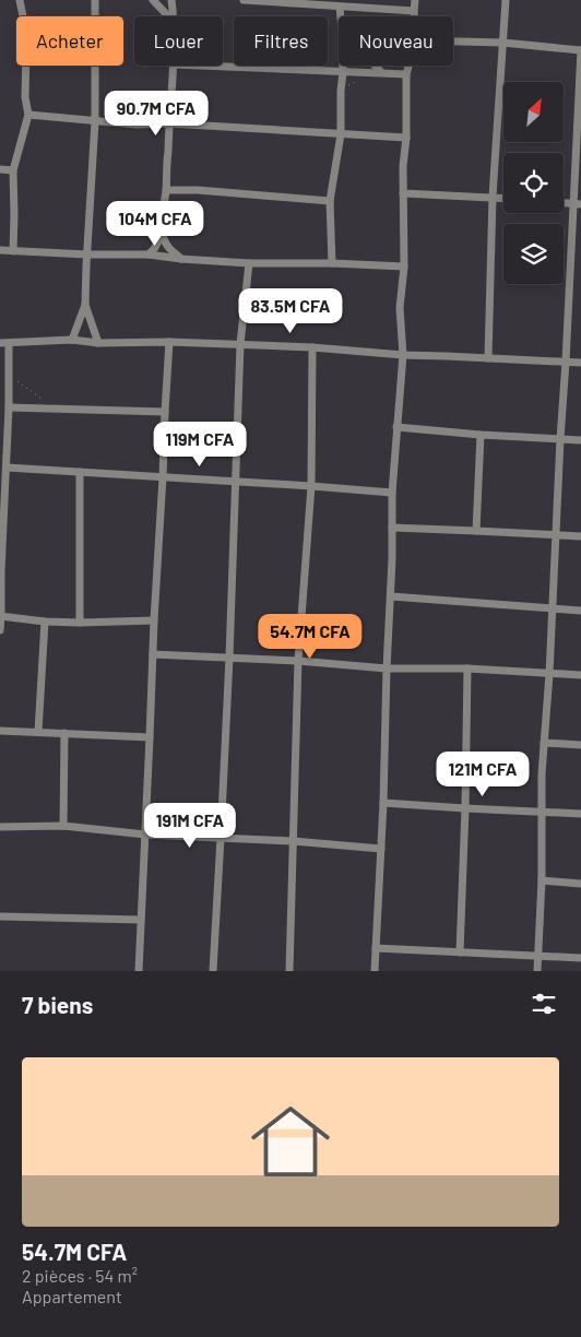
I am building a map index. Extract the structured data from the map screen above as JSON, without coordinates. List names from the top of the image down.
{
  "north": "top right",
  "page": {
    "chip": [
      "Acheter",
      "Louer",
      "Filtres",
      "Nouveau"
    ],
    "price": [
      "90.7M CFA",
      "104M CFA",
      "83.5M CFA",
      "119M CFA",
      "54.7M CFA",
      "121M CFA",
      "191M CFA"
    ],
    "heading": "7 biens",
    "list": [
      {
        "name": "54.7M CFA",
        "note": "2 pièces · 54 m² · Appartement"
      }
    ]
  }
}
